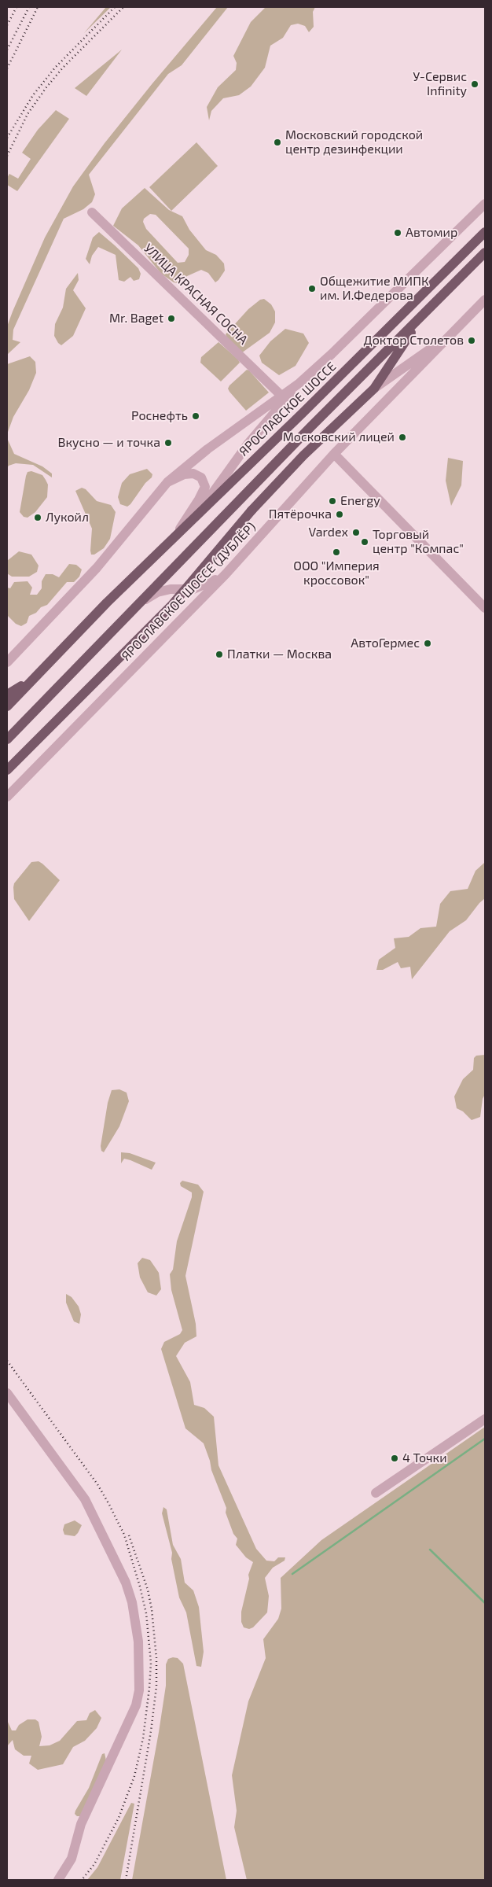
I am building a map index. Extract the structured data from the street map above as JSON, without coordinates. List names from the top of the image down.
{
  "streets": {
    "main road": ["ЯРОСЛАВСКОЕ ШОССЕ"],
    "street": ["УЛИЦА КРАСНАЯ СОСНА", "ЯРОСЛАВСКОЕ ШОССЕ (ДУБЛЁР)"]
  },
  "places": [
    "У-Сервис Infinity",
    "Московский городской центр дезинфекции",
    "Автомир",
    "Общежитие МИПК им. И.Федерова",
    "Mr. Baget",
    "Доктор Столетов",
    "Роснефть",
    "Московский лицей",
    "Вкусно — и точка",
    "Energy",
    "Пятёрочка",
    "Лукойл",
    "Vardex",
    "Торговый центр \"Компас\"",
    "ООО \"Империя кроссовок\"",
    "АвтоГермес",
    "Платки — Москва",
    "4 Точки"
  ]
}
